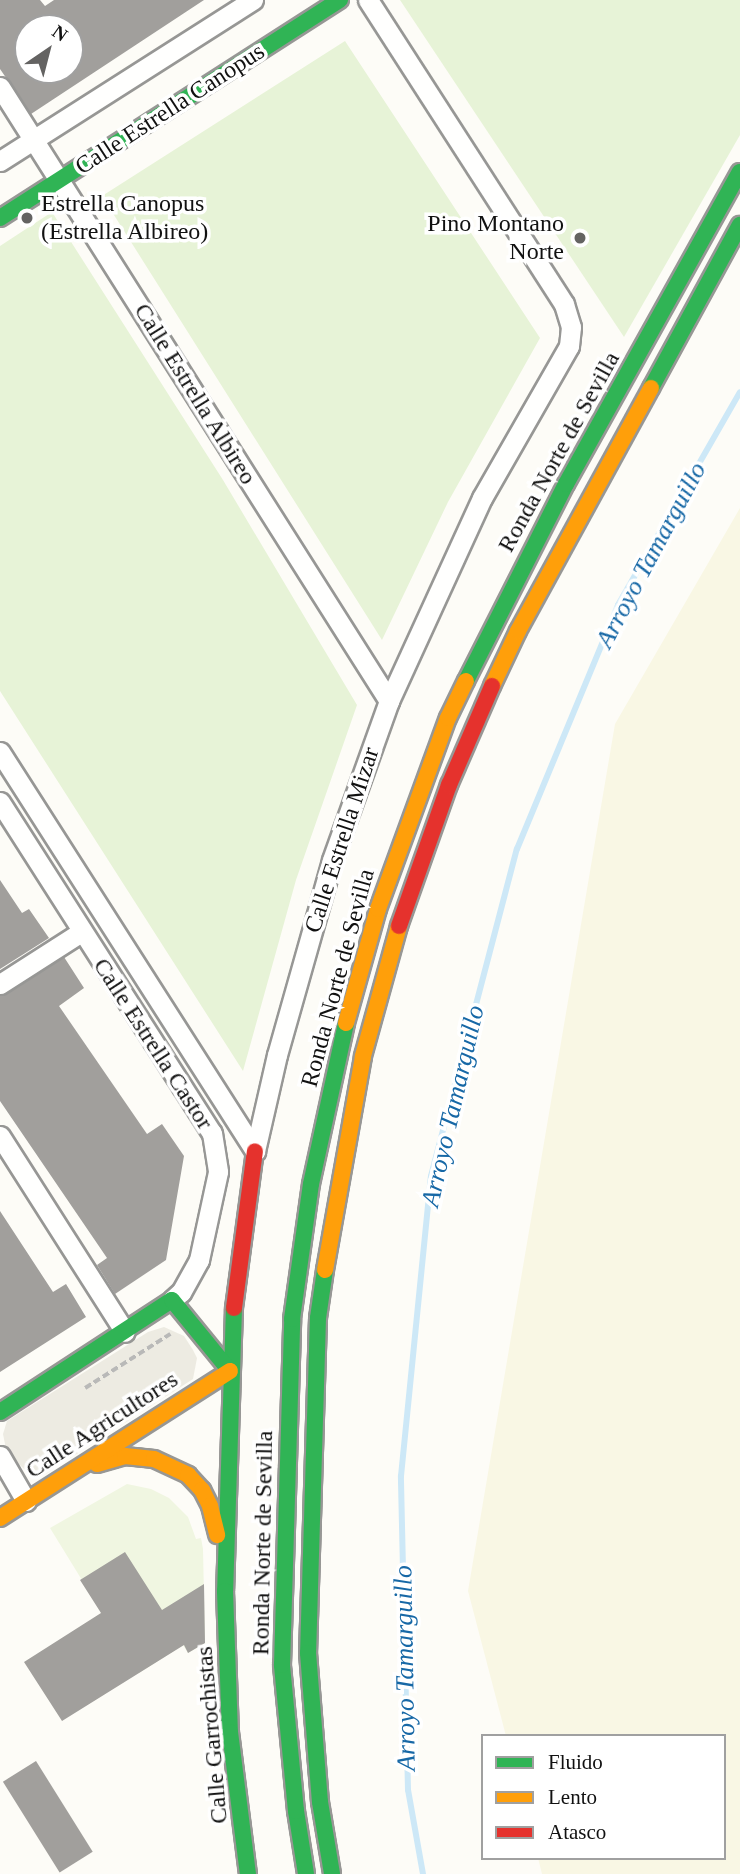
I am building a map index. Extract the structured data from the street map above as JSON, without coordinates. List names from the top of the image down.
{
  "streets": {
    "main road": [
      "Calle Estrella Canopus",
      "Ronda Norte de Sevilla",
      "Calle Estrella Mizar",
      "Calle Agricultores",
      "Calle Garrochistas"
    ],
    "street": ["Calle Estrella Albireo", "Calle Estrella Castor"]
  },
  "crossings": [
    ["Calle Estrella Canopus", "Calle Estrella Albireo"],
    ["Calle Estrella Albireo", "Calle Estrella Mizar"],
    ["Calle Estrella Mizar", "Calle Estrella Castor"],
    ["Calle Estrella Mizar", "Calle Agricultores"],
    ["Calle Estrella Mizar", "Calle Garrochistas"]
  ],
  "water": ["Arroyo Tamarguillo"],
  "places": ["Estrella Canopus (Estrella Albireo)", "Pino Montano Norte"],
  "legend": ["Fluido", "Lento", "Atasco"],
  "north": "top right"
}
